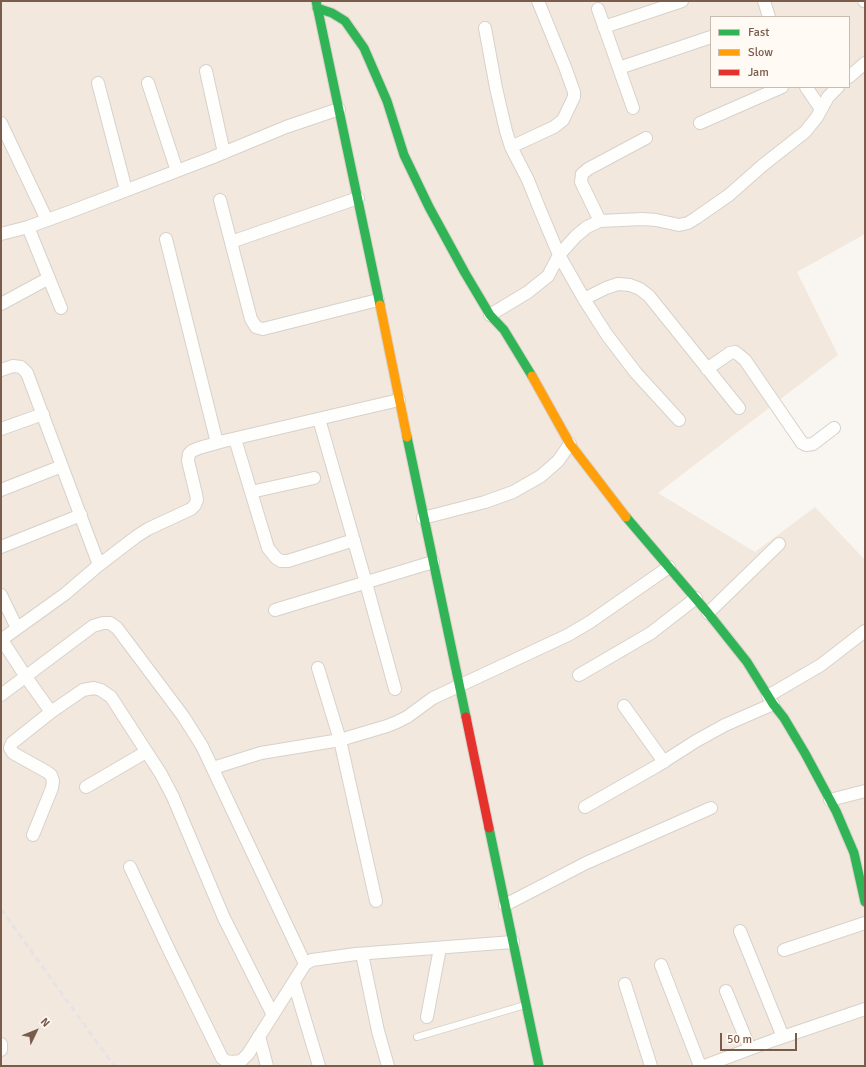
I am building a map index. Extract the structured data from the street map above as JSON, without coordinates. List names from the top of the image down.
{
  "legend": ["Fast", "Slow", "Jam"],
  "scale_bar": "50 m",
  "north": "top right"
}
